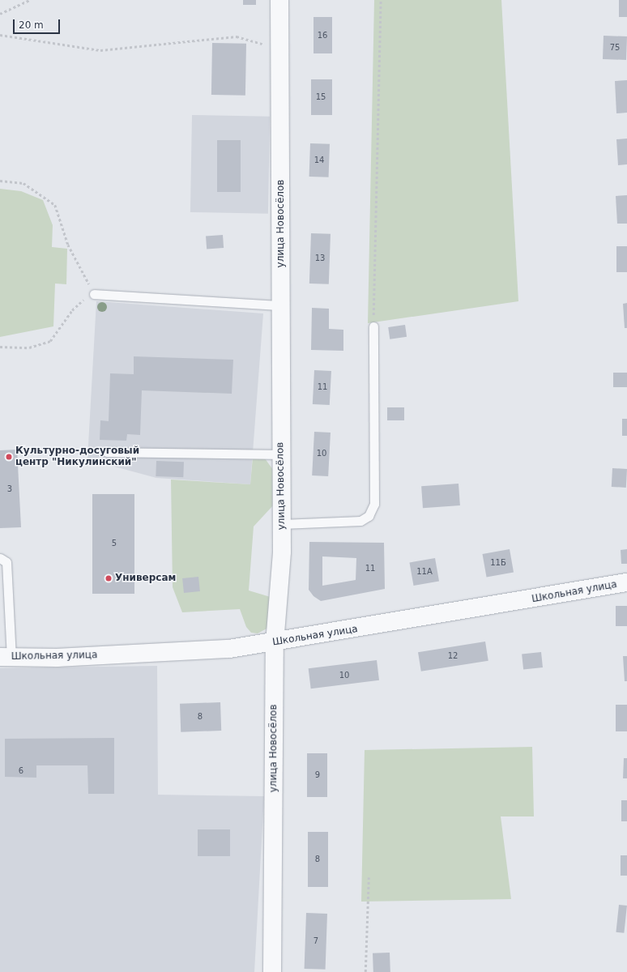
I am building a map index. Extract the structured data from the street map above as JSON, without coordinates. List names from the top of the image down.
{
  "streets": {
    "street": ["улица Новосёлов", "Школьная улица"]
  },
  "crossings": [
    ["улица Новосёлов", "Школьная улица"]
  ],
  "places": ["Культурно-досуговый центр \"Никулинский\"", "Универсам"],
  "house_numbers": [
    "16",
    "75",
    "15",
    "14",
    "13",
    "11",
    "10",
    "3",
    "5",
    "11Б",
    "11",
    "11А",
    "12",
    "10",
    "8",
    "6",
    "9",
    "8",
    "7"
  ],
  "scale_bar": "20 m"
}
